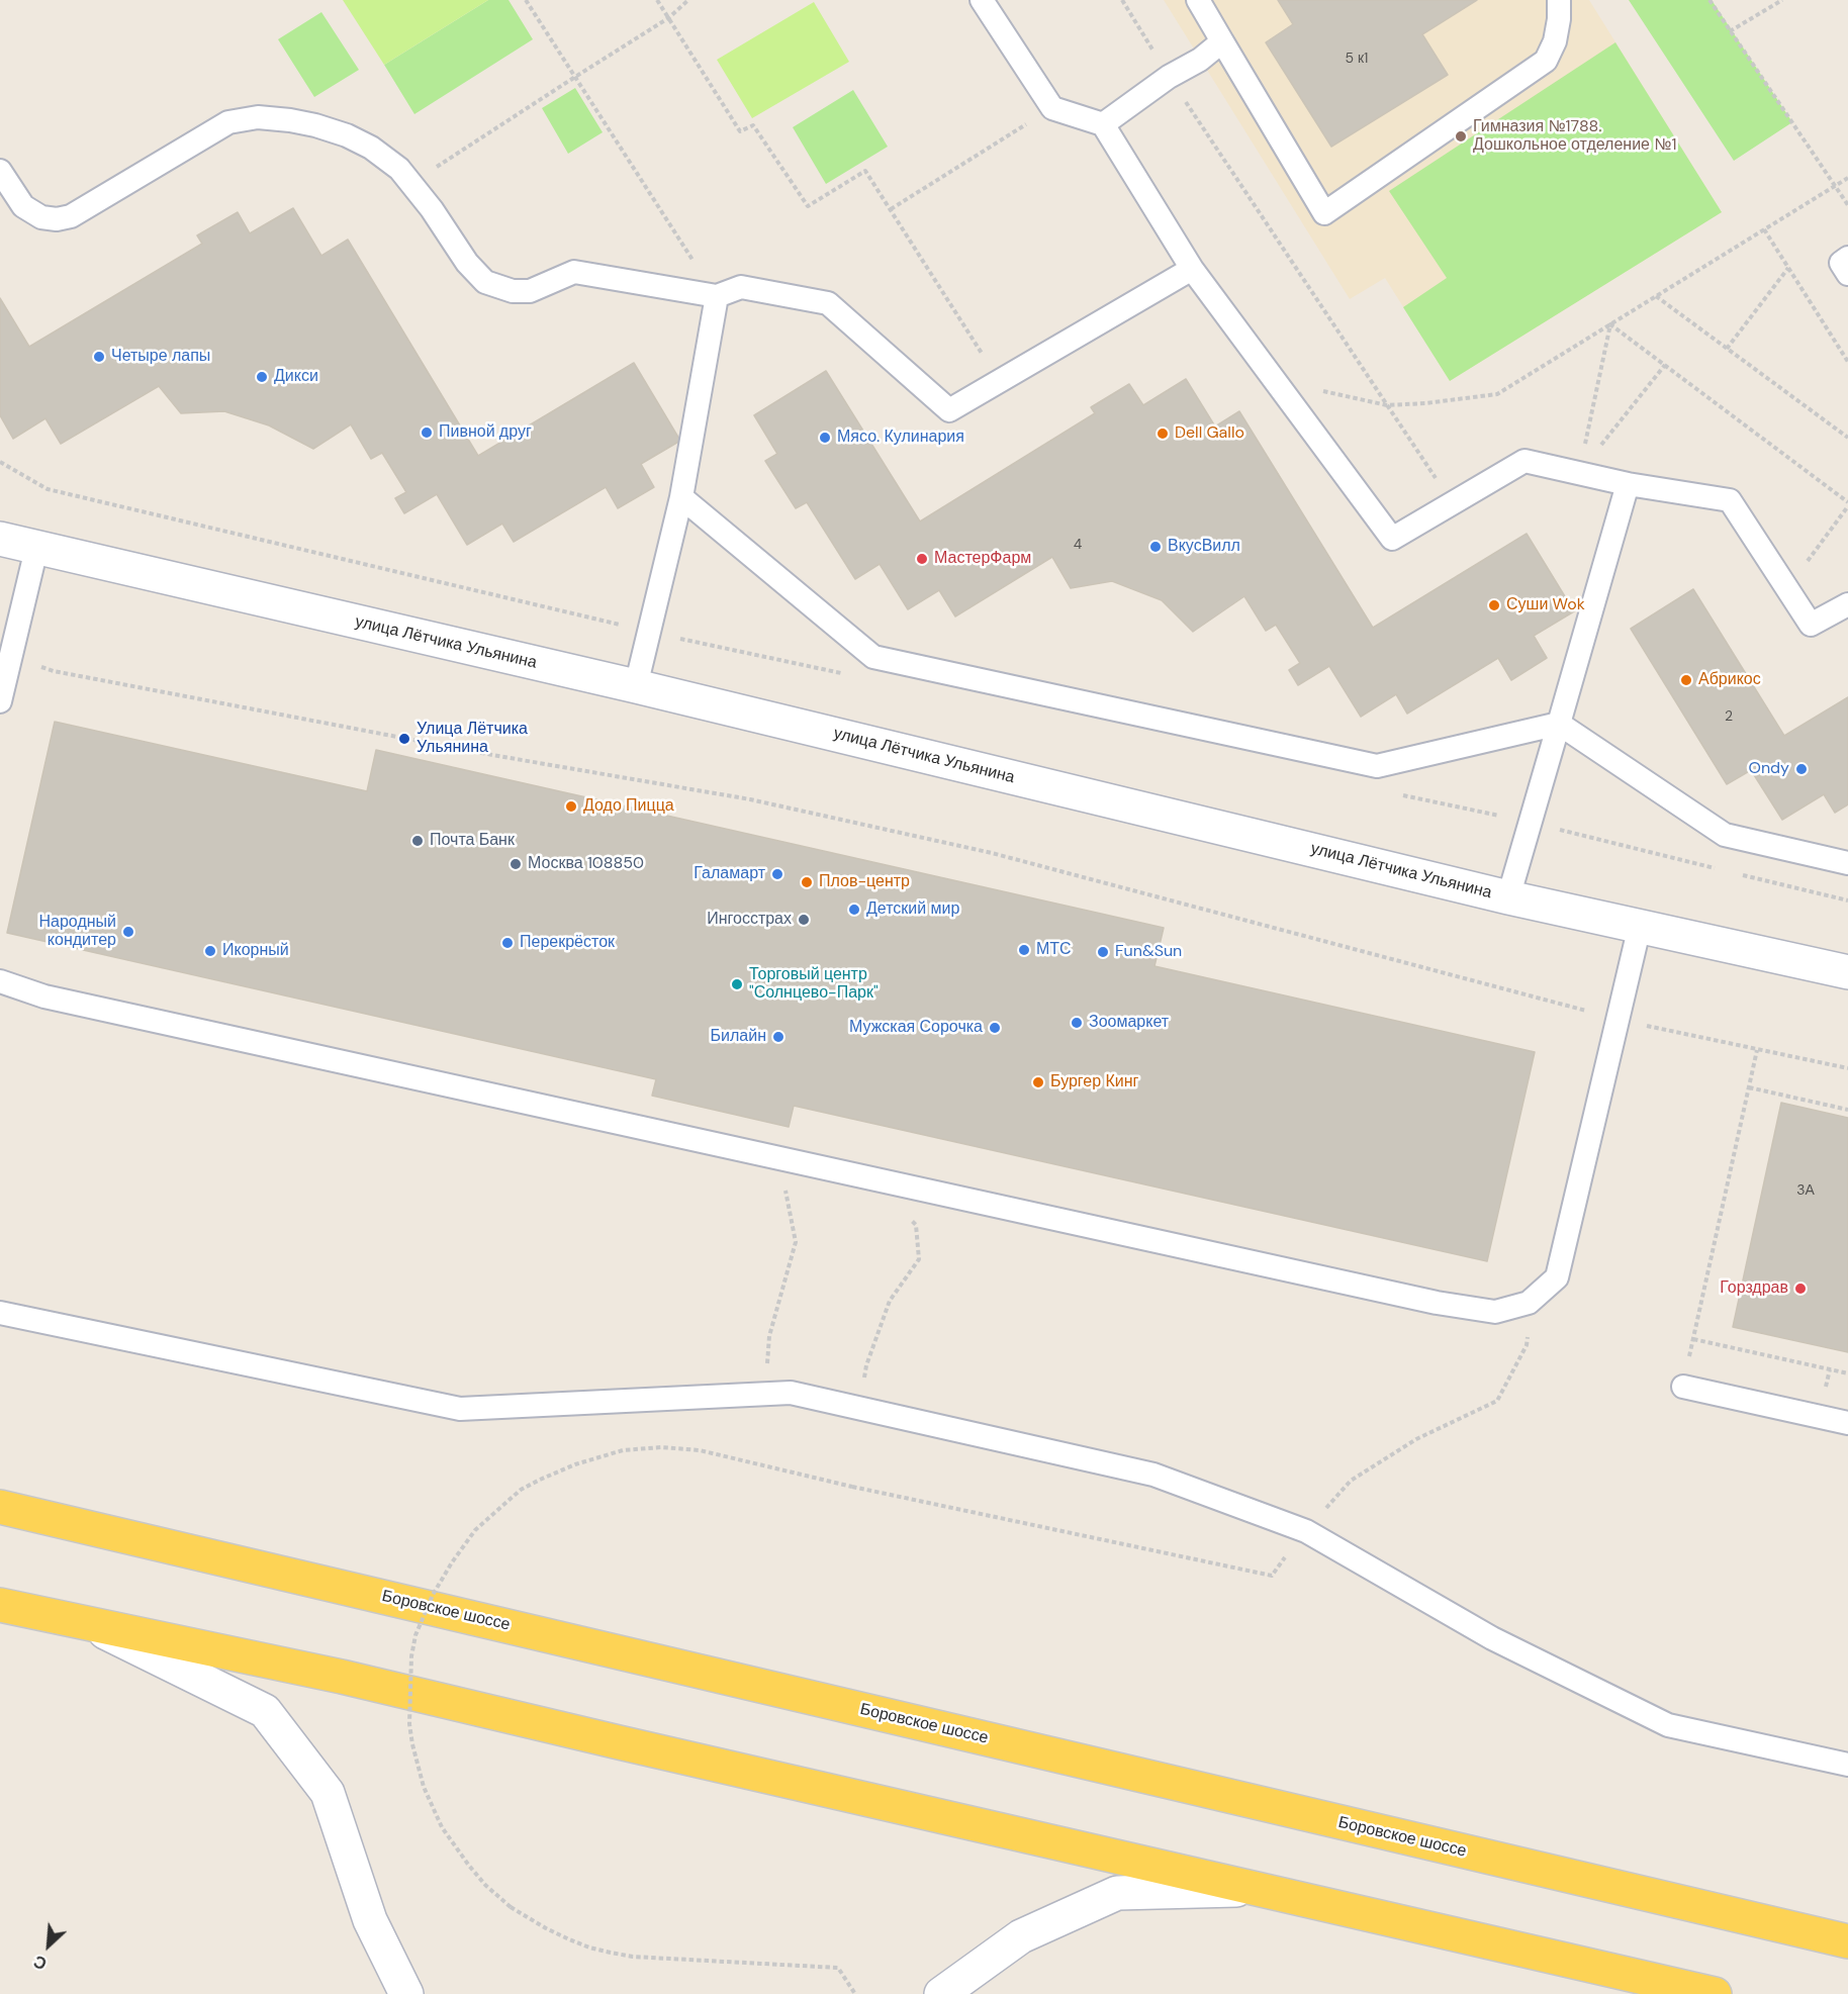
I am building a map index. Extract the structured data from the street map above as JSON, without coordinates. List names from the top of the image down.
{
  "streets": {
    "main road": ["Боровское шоссе"],
    "street": ["улица Лётчика Ульянина"]
  },
  "places": [
    "Гимназия №1788. Дошкольное отделение №1",
    "Четыре лапы",
    "Дикси",
    "Пивной друг",
    "Dell Gallo",
    "Мясо. Кулинария",
    "ВкусВилл",
    "МастерФарм",
    "Суши Wok",
    "Абрикос",
    "Улица Лётчика Ульянина",
    "Ondy",
    "Додо Пицца",
    "Почта Банк",
    "Москва 108850",
    "Галамарт",
    "Плов-центр",
    "Детский мир",
    "Ингосстрах",
    "Народный кондитер",
    "Перекрёсток",
    "МТС",
    "Икорный",
    "Fun&Sun",
    "Торговый центр \"Солнцево-Парк\"",
    "Зоомаркет",
    "Мужская Сорочка",
    "Билайн",
    "Бургер Кинг",
    "Горздрав"
  ],
  "house_numbers": [
    "5 к1",
    "4",
    "2",
    "3А"
  ],
  "north": "bottom left"
}
